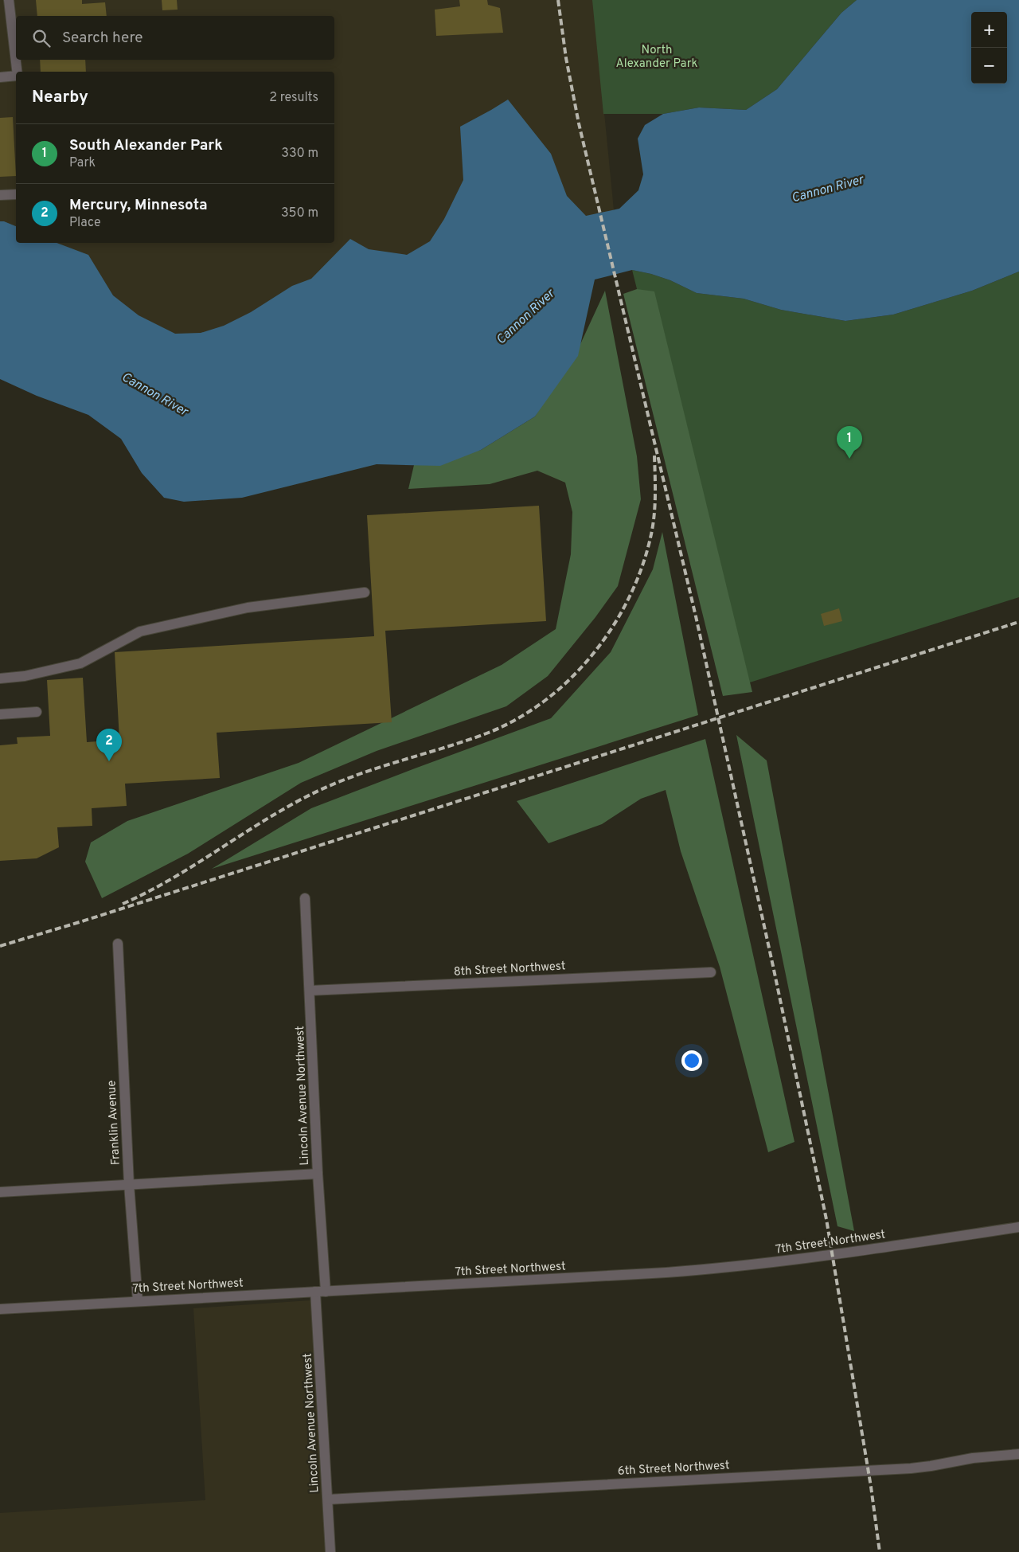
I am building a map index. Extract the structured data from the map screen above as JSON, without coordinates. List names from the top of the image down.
{
  "streets": {
    "street": [
      "8th Street Northwest",
      "Lincoln Avenue Northwest",
      "Franklin Avenue",
      "7th Street Northwest",
      "6th Street Northwest"
    ]
  },
  "crossings": [
    ["8th Street Northwest", "Lincoln Avenue Northwest"],
    ["Lincoln Avenue Northwest", "7th Street Northwest"],
    ["Lincoln Avenue Northwest", "6th Street Northwest"],
    ["Franklin Avenue", "7th Street Northwest"]
  ],
  "water": ["Cannon River"],
  "parks": ["North Alexander Park"],
  "page": {
    "map_buttons": ["+", "−"],
    "search": "Search here",
    "heading": ["Nearby", "2 results"],
    "list": [
      {
        "mark": "1",
        "name": "South Alexander Park",
        "note": "Park",
        "value": "330 m"
      },
      {
        "mark": "2",
        "name": "Mercury, Minnesota",
        "note": "Place",
        "value": "350 m"
      }
    ],
    "pins": ["1", "2"]
  }
}
